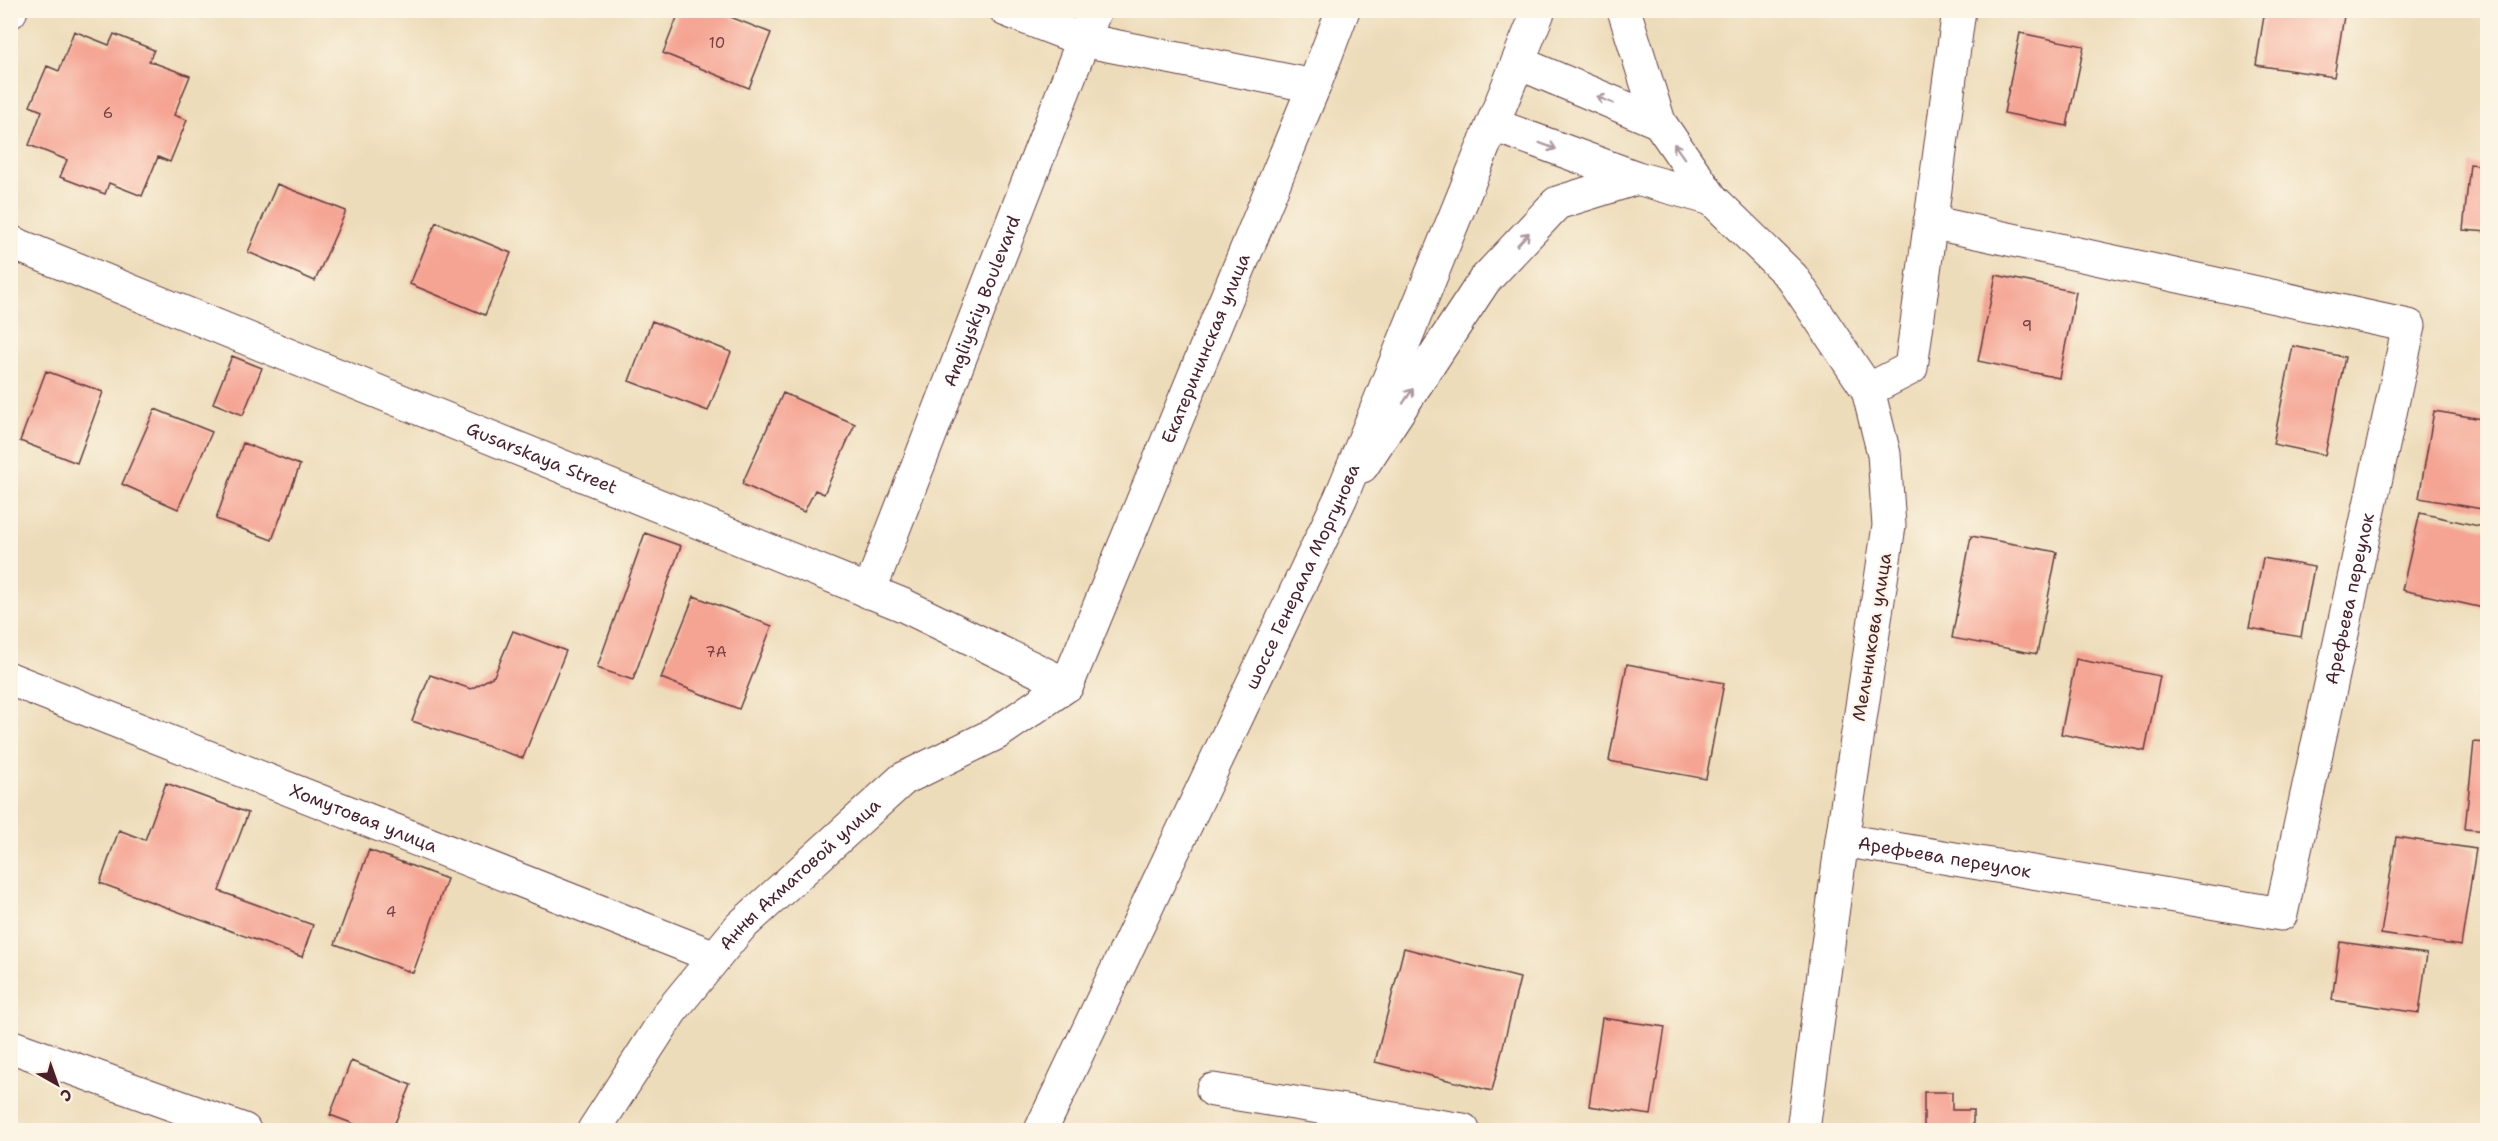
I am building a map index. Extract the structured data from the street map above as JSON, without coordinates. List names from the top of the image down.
{
  "streets": {
    "street": [
      "Angliyskiy Boulevard",
      "Екатерининская улица",
      "Gusarskaya Street",
      "шоссе Генерала Моргунова",
      "Арефьева переулок",
      "Мельникова улица",
      "Хомутовая улица",
      "Анны Ахматовой улица"
    ]
  },
  "crossings": [
    ["Angliyskiy Boulevard", "Gusarskaya Street"],
    ["Екатерининская улица", "Gusarskaya Street"],
    ["Екатерининская улица", "Анны Ахматовой улица"],
    ["Gusarskaya Street", "Анны Ахматовой улица"],
    ["Арефьева переулок", "Мельникова улица"],
    ["Хомутовая улица", "Анны Ахматовой улица"]
  ],
  "house_numbers": [
    "10",
    "6",
    "9",
    "7А",
    "4"
  ],
  "north": "bottom right"
}
